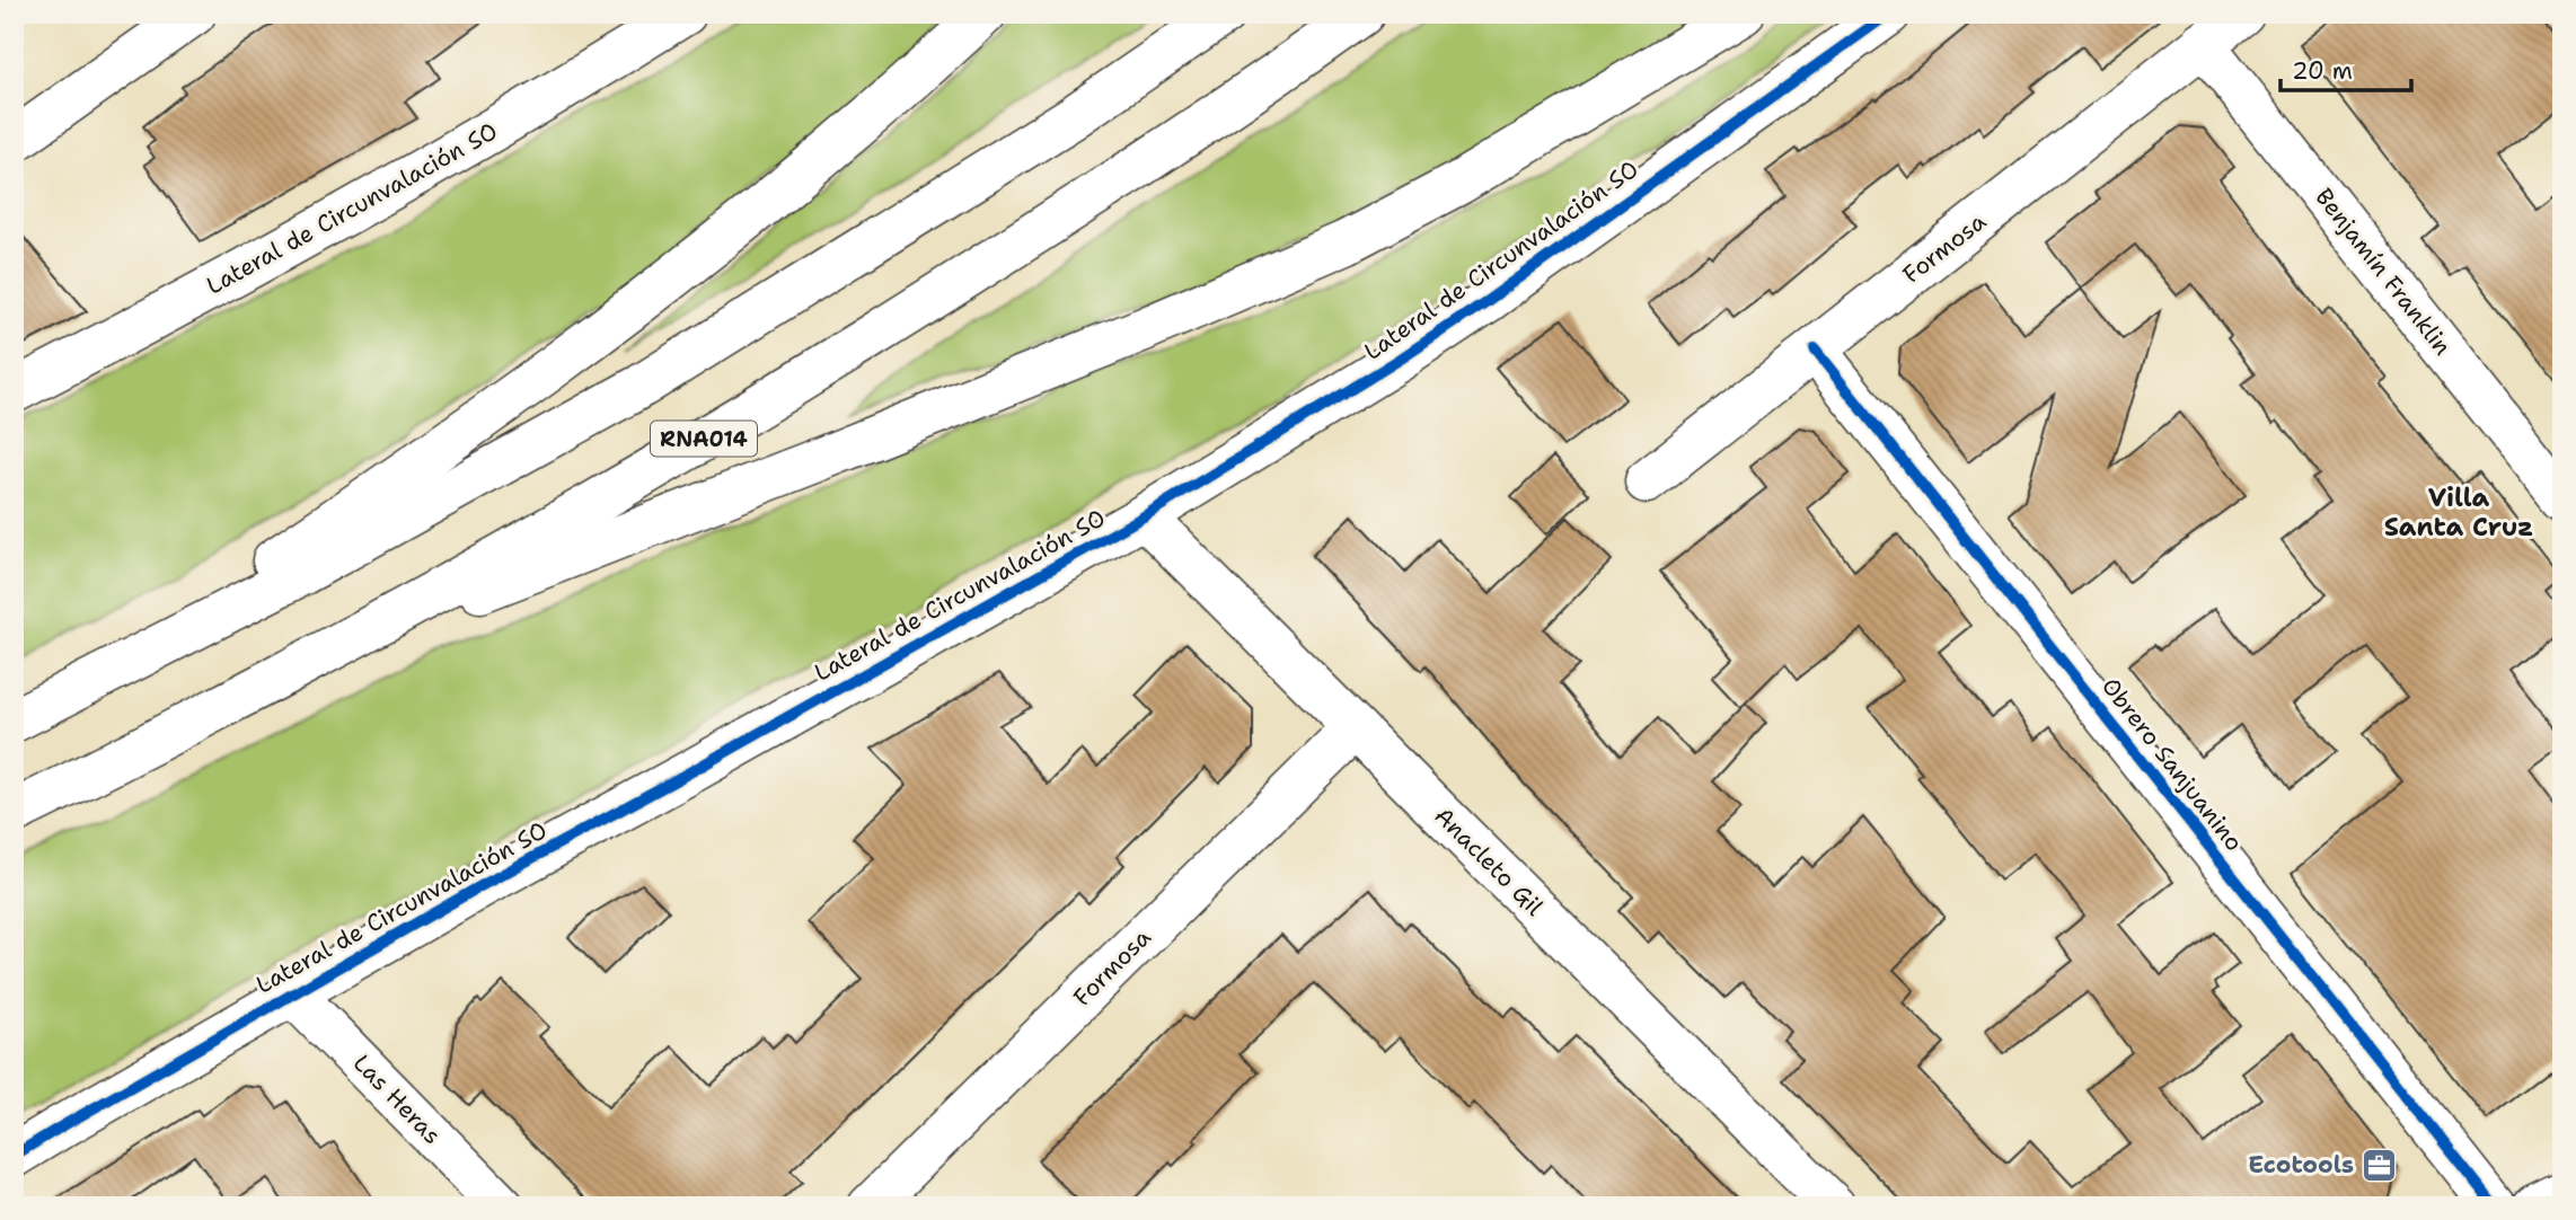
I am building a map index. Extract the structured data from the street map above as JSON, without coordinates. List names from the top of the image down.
{
  "streets": {
    "main road": [
      "Lateral de Circunvalación SO",
      "Formosa",
      "Benjamín Franklin",
      "RNA014",
      "Obrero Sanjuanino",
      "Anacleto Gil",
      "Las Heras"
    ]
  },
  "crossings": [
    ["Lateral de Circunvalación SO", "Anacleto Gil"],
    ["Lateral de Circunvalación SO", "Las Heras"],
    ["Formosa", "Benjamín Franklin"],
    ["Formosa", "Obrero Sanjuanino"],
    ["Formosa", "Anacleto Gil"]
  ],
  "districts": ["Villa Santa Cruz"],
  "places": {
    "office": ["Ecotools"]
  },
  "scale_bar": "20 m"
}
